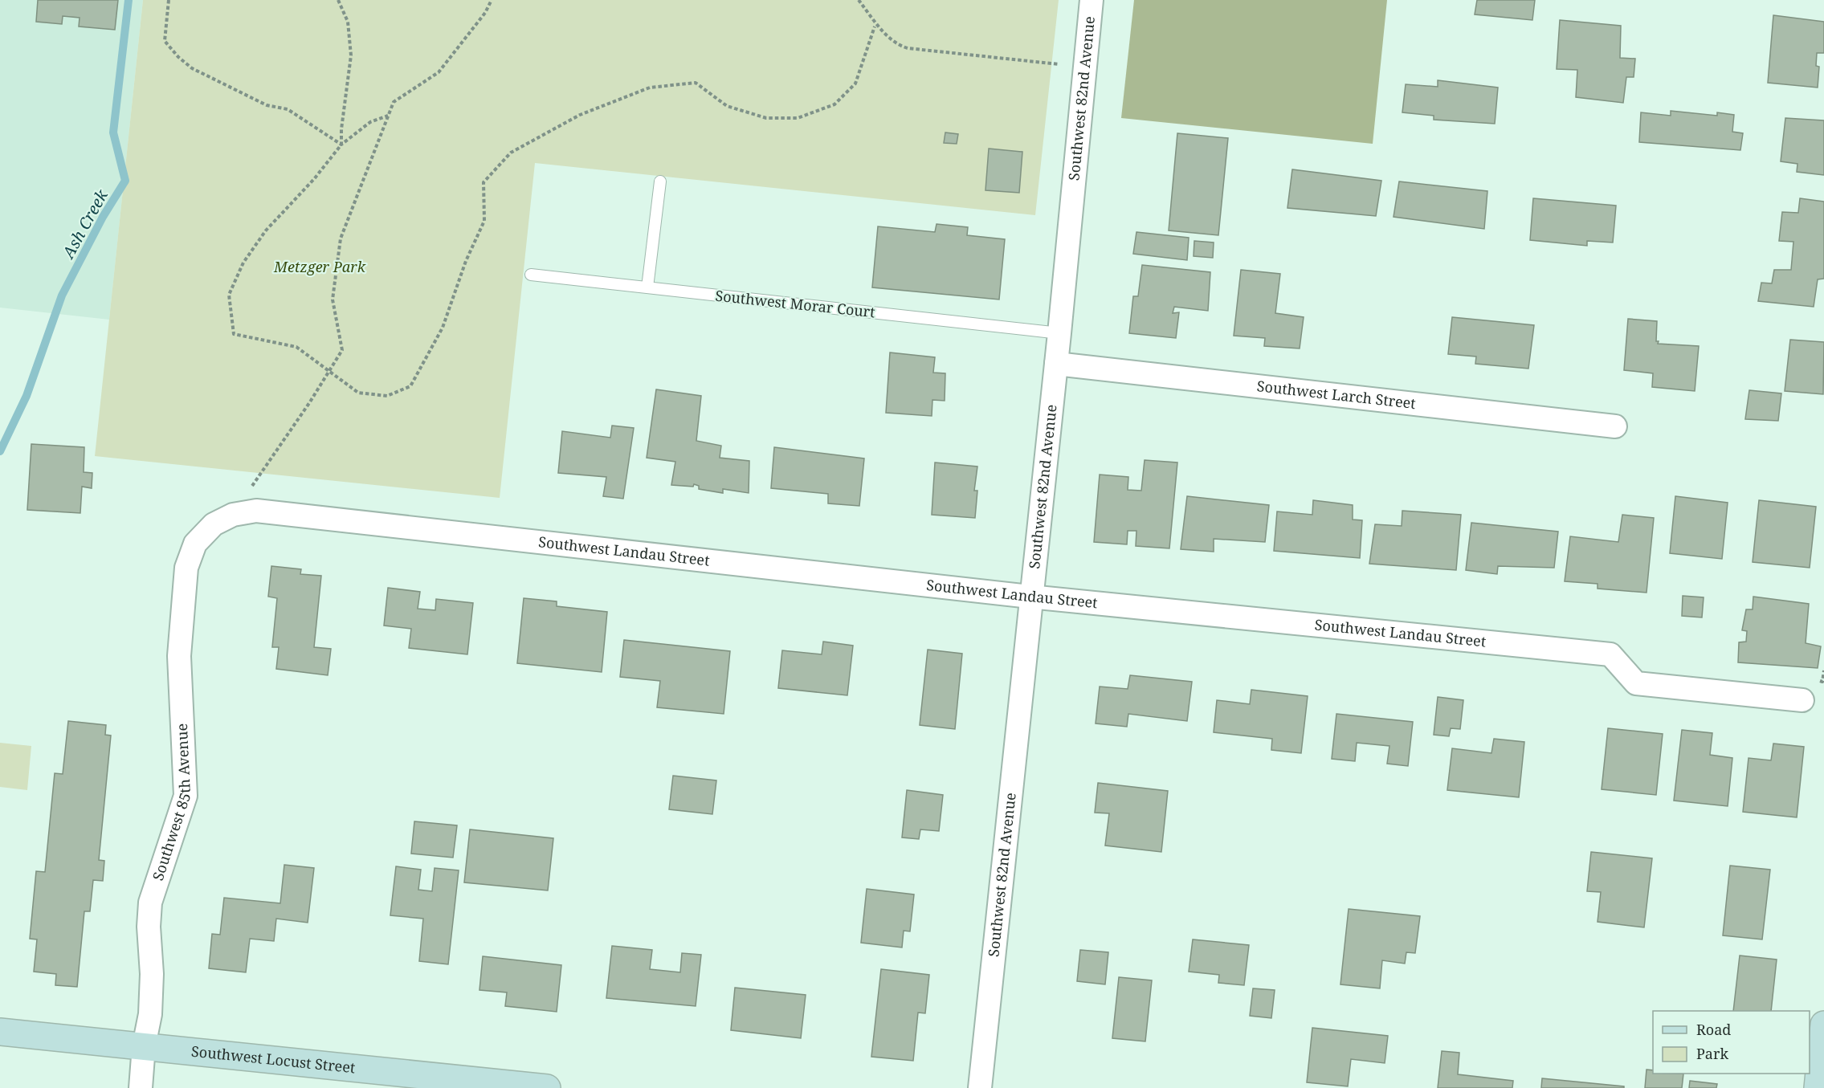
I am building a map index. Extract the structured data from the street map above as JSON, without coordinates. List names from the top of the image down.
{
  "streets": {
    "street": [
      "Southwest 82nd Avenue",
      "Southwest Larch Street",
      "Southwest Landau Street",
      "Southwest 85th Avenue",
      "Southwest Locust Street"
    ],
    "lane": ["Southwest Morar Court"]
  },
  "crossings": [
    ["Southwest 82nd Avenue", "Southwest Morar Court"],
    ["Southwest 82nd Avenue", "Southwest Larch Street"],
    ["Southwest 82nd Avenue", "Southwest Landau Street"],
    ["Southwest Landau Street", "Southwest 85th Avenue"],
    ["Southwest 85th Avenue", "Southwest Locust Street"]
  ],
  "water": ["Ash Creek"],
  "parks": ["Metzger Park"],
  "legend": ["Road", "Park"]
}
